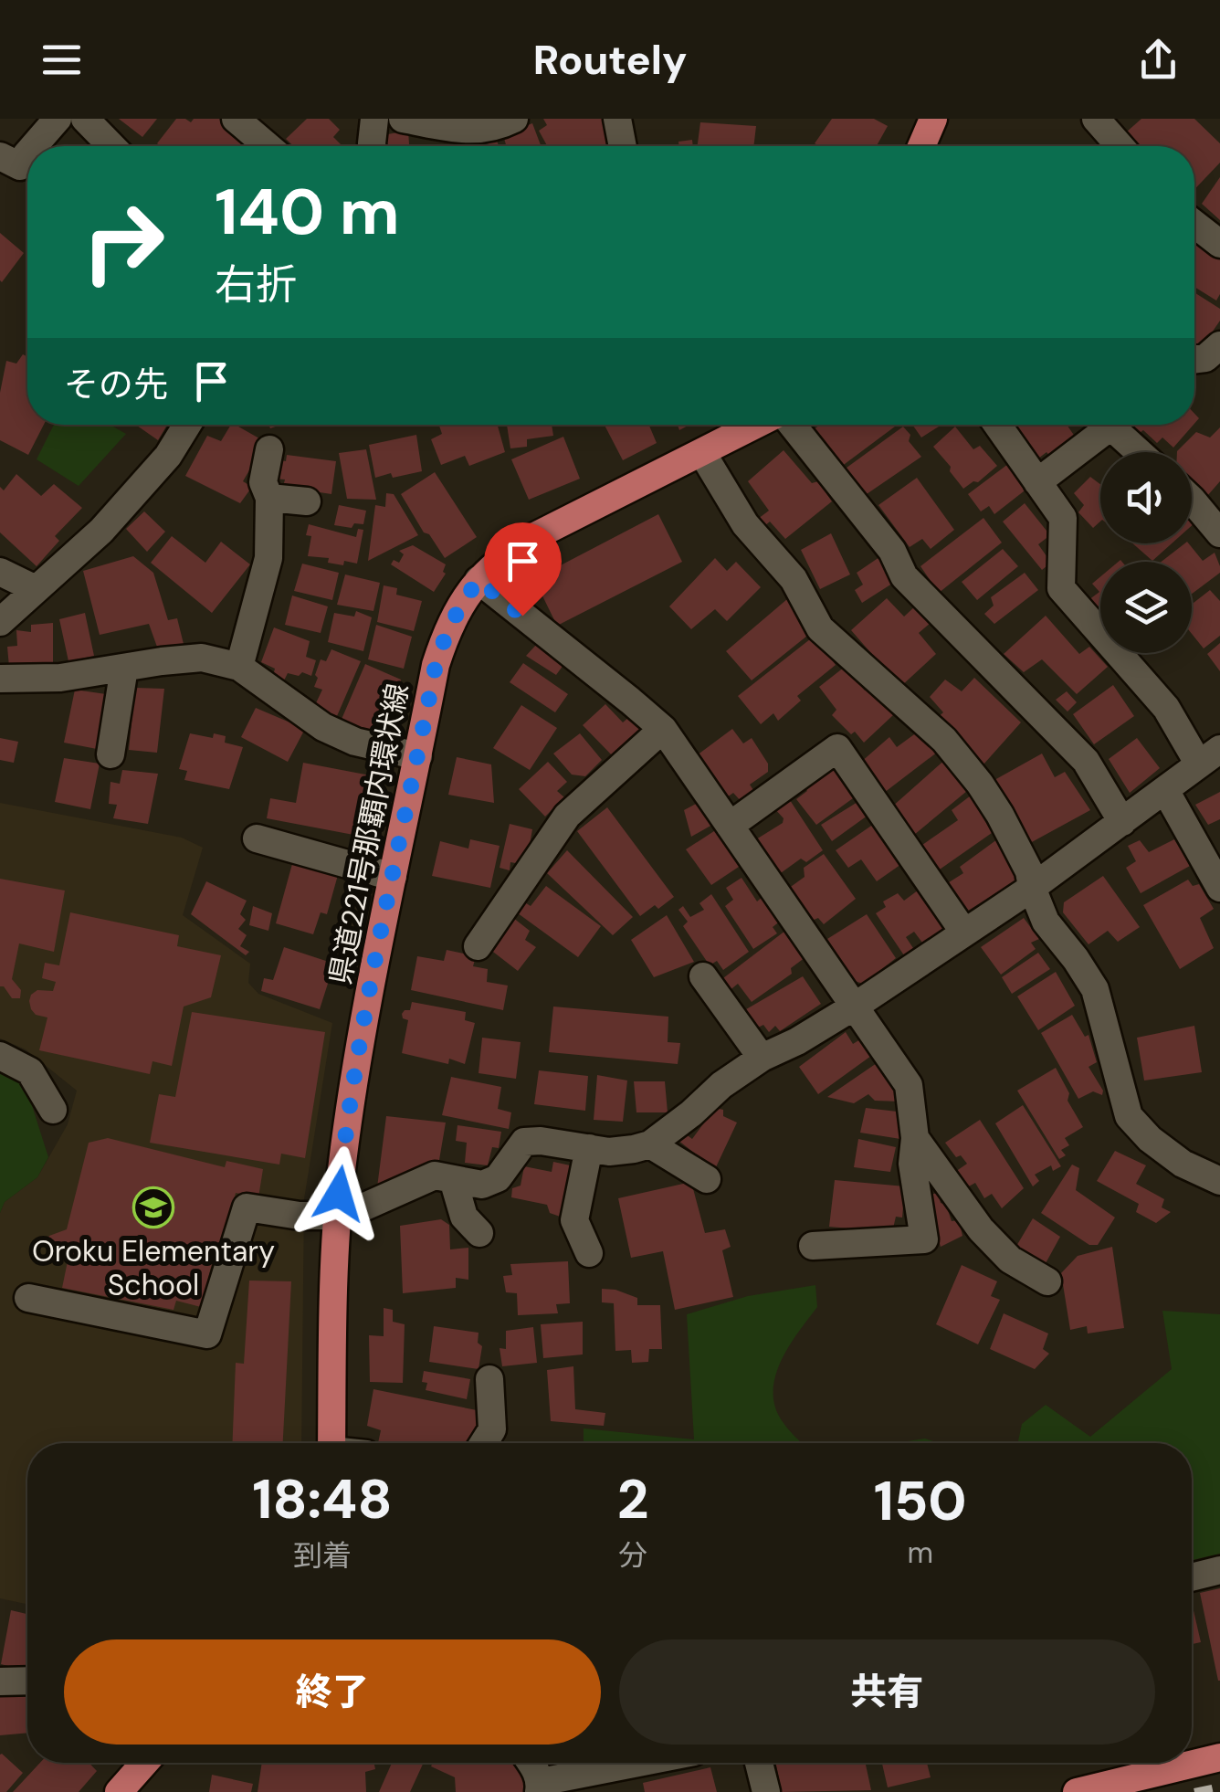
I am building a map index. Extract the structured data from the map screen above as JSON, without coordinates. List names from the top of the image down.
{
  "streets": {
    "main road": ["県道221号那覇内環状線"]
  },
  "places": {
    "school or university": ["Oroku Elementary School"]
  },
  "page": {
    "header": "Routely",
    "turn": ["140 m", "右折"],
    "then": "その先",
    "eta": [
      "18:48",
      "到着",
      "2",
      "分",
      "150",
      "m"
    ],
    "buttons": ["終了", "共有"]
  }
}
